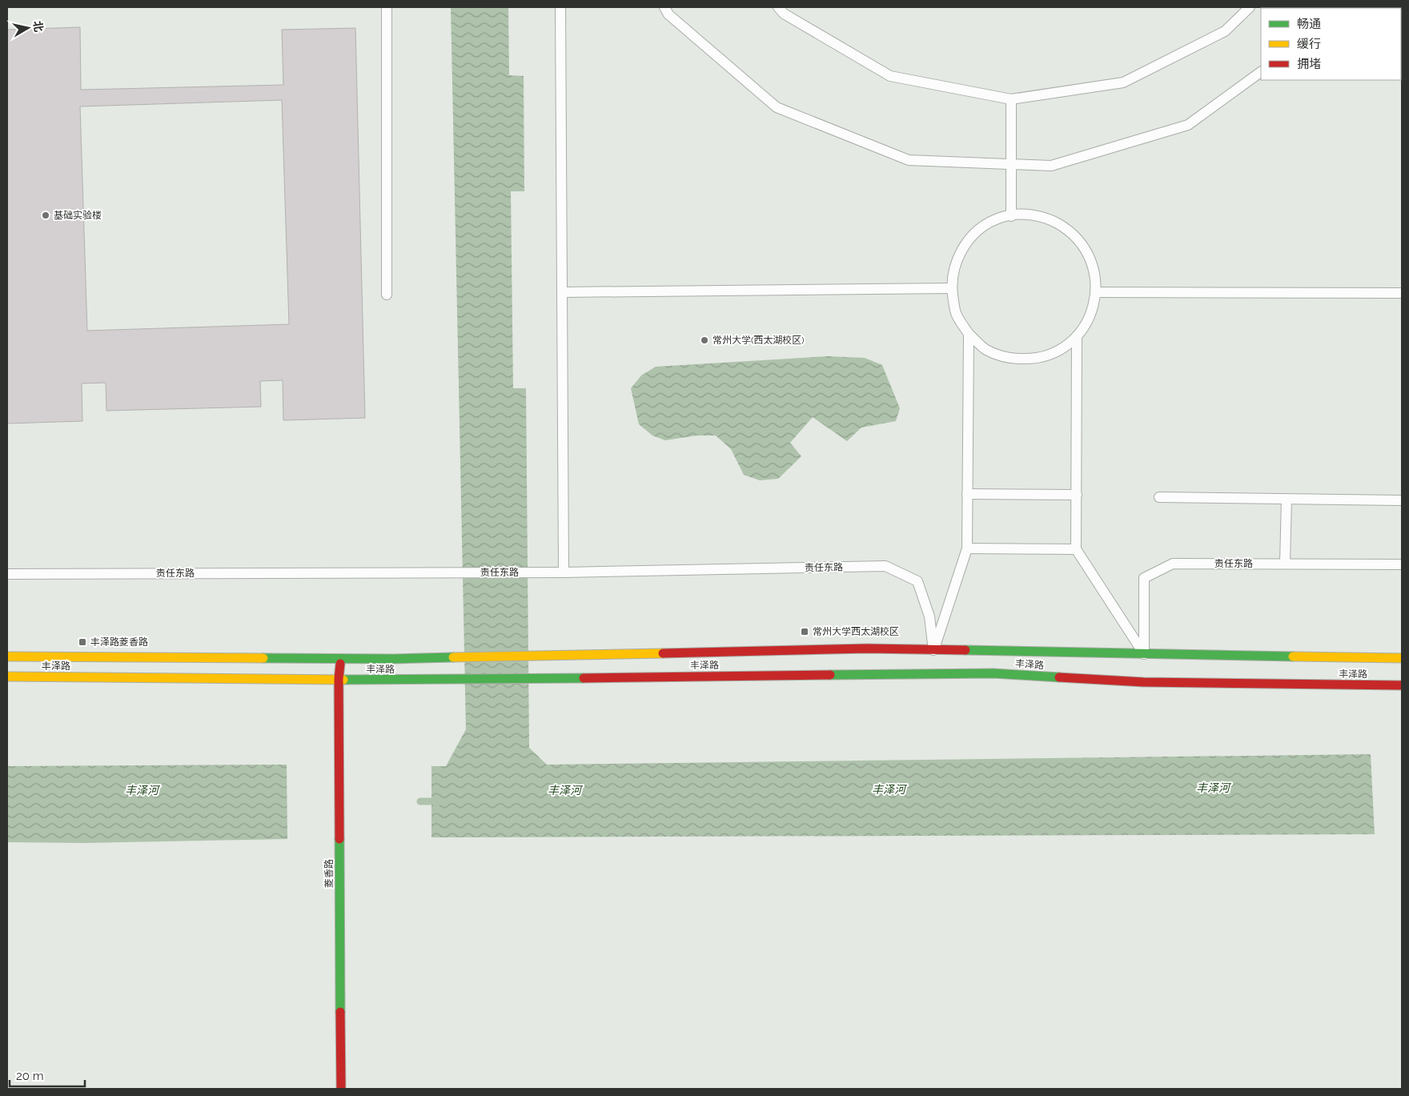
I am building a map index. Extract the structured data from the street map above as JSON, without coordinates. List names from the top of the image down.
{
  "streets": {
    "street": ["丰泽路", "菱香路"],
    "lane": ["责任东路"]
  },
  "crossings": [
    ["责任东路", "丰泽路"],
    ["丰泽路", "菱香路"]
  ],
  "water": ["丰泽河"],
  "places": {
    "other": ["基础实验楼", "常州大学(西太湖校区)"],
    "transit": ["常州大学西太湖校区", "丰泽路菱香路"]
  },
  "legend": ["畅通", "缓行", "拥堵"],
  "scale_bar": "20 m",
  "north": "right"
}
